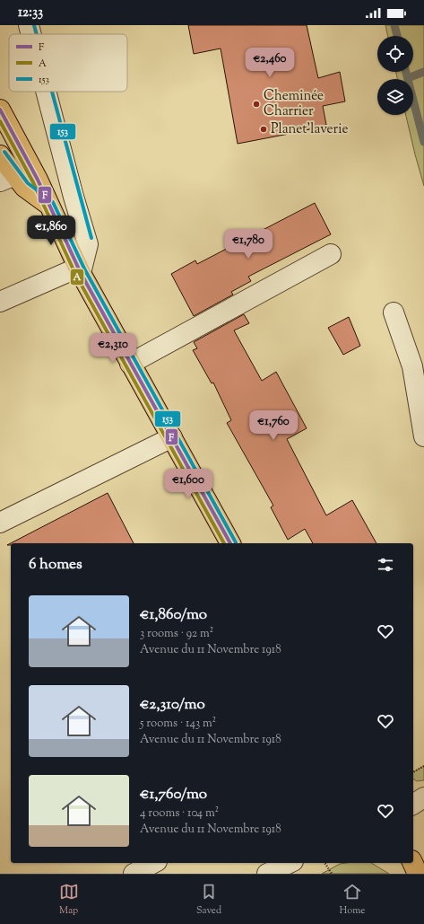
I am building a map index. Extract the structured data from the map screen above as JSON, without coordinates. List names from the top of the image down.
{
  "places": ["Cheminée Charrier", "Planet'laverie"],
  "lines": ["transit line 153", "transit line F", "transit line A"],
  "legend": ["F", "A", "153"],
  "page": {
    "status": "12:33",
    "price": [
      "€2,460",
      "€1,860",
      "€1,780",
      "€2,310",
      "€1,760",
      "€1,600"
    ],
    "heading": "6 homes",
    "list": [
      {
        "name": "€1,860/mo",
        "note": "3 rooms · 92 m² · Avenue du 11 Novembre 1918"
      },
      {
        "name": "€2,310/mo",
        "note": "5 rooms · 143 m² · Avenue du 11 Novembre 1918"
      },
      {
        "name": "€1,760/mo",
        "note": "4 rooms · 104 m² · Avenue du 11 Novembre 1918"
      }
    ],
    "tabs": ["Map", "Saved", "Home"]
  }
}
